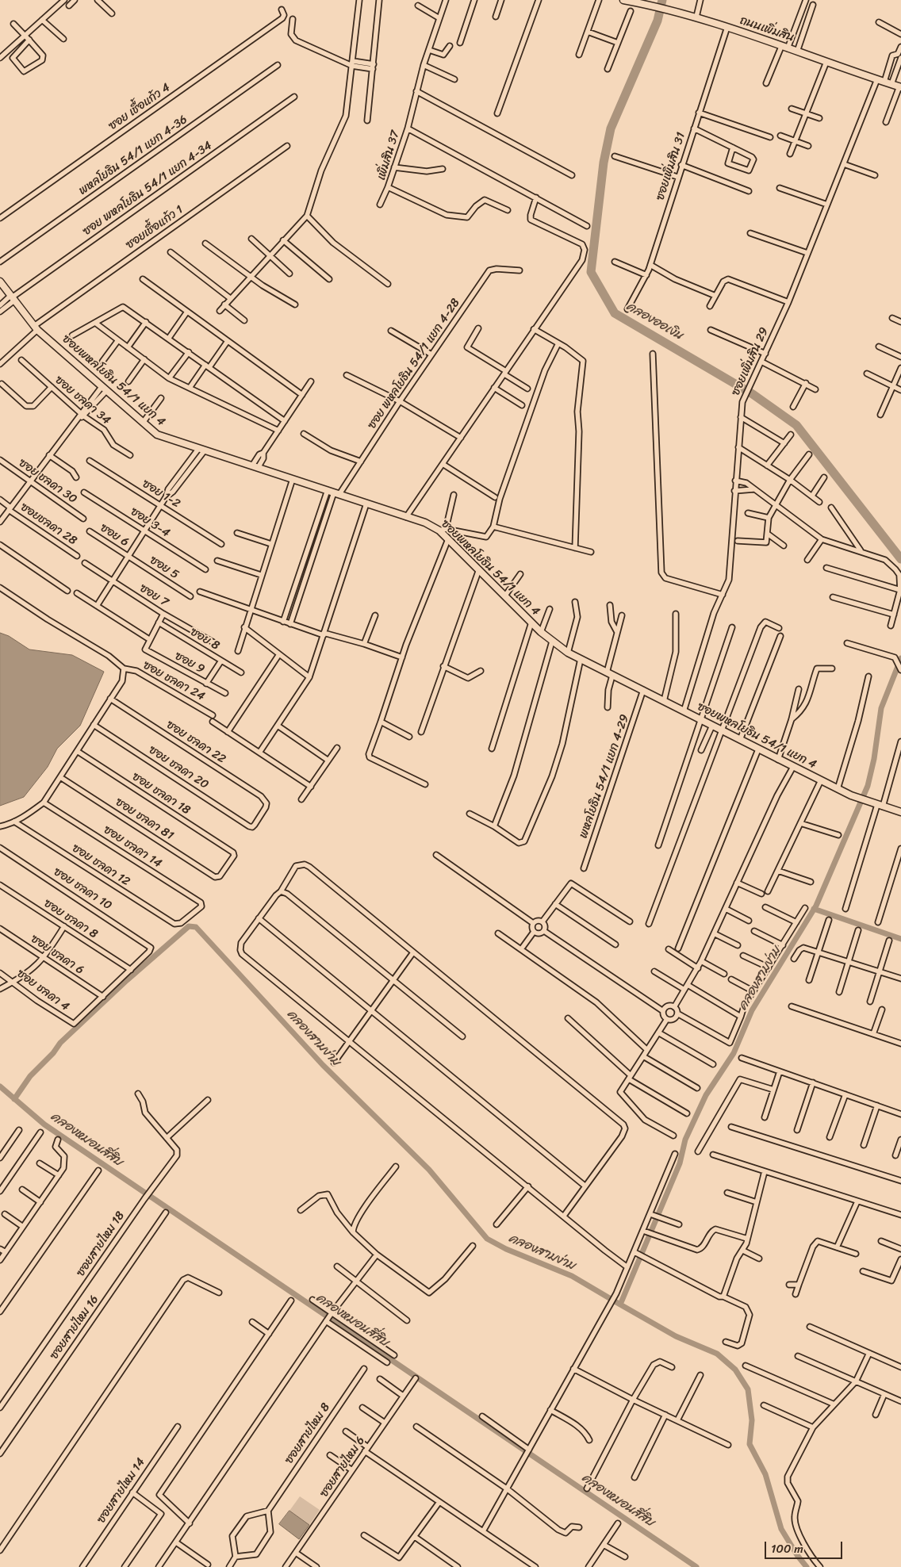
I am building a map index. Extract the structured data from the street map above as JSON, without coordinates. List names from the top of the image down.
{
  "streets": {
    "street": [
      "ถนนเพิ่มสิน",
      "ซอย เชื้อแก้ว 4",
      "พหลโยธิน 54/1 แยก 4-36",
      "เพิ่มสิน 37",
      "ซอยเพิ่มสิน 31",
      "ซอย พหลโยธิน 54/1 แยก 4-34",
      "ซอยเชื้อแก้ว 1",
      "ซอยเพิ่มสิน 29",
      "ซอย พหลโยธิน 54/1 แยก 4-28",
      "ซอยพหลโยธิน 54/1 แยก 4",
      "ซอย ชลดา 34",
      "ซอย ชลดา 30",
      "ซอย 1-2",
      "ซอย 3-4",
      "ซอยชลดา 28",
      "ซอย 6",
      "ซอย 5",
      "ซอย 7",
      "ซอย 8",
      "ซอย 9",
      "ซอย ชลดา 24",
      "ซอย ชลดา 22",
      "ซอย ชลดา 20",
      "พหลโยธิน 54/1 แยก 4-29",
      "ซอย ชลดา 18",
      "ซอย ชลดา 81",
      "ซอย ชลดา 14",
      "ซอย ชลดา 12",
      "ซอย ชลดา 10",
      "ซอย ชลดา 8",
      "ซอย ชลดา 6",
      "ซอย ชลดา 4",
      "ซอยสายไหม 18",
      "ซอยสายไหม 16",
      "ซอยสายไหม 8",
      "ซอยสายไหม 6",
      "ซอยสายไหม 14"
    ]
  },
  "crossings": [
    ["ถนนเพิ่มสิน", "ซอยเพิ่มสิน 31"],
    ["ถนนเพิ่มสิน", "ซอยเพิ่มสิน 29"],
    ["ซอย พหลโยธิน 54/1 แยก 4-34", "ซอยพหลโยธิน 54/1 แยก 4"],
    ["ซอยเชื้อแก้ว 1", "ซอยพหลโยธิน 54/1 แยก 4"],
    ["ซอยเพิ่มสิน 29", "ซอยพหลโยธิน 54/1 แยก 4"],
    ["ซอย พหลโยธิน 54/1 แยก 4-28", "ซอยพหลโยธิน 54/1 แยก 4"],
    ["ซอยพหลโยธิน 54/1 แยก 4", "พหลโยธิน 54/1 แยก 4-29"],
    ["ซอย 6", "ซอย 5"],
    ["ซอย ชลดา 22", "ซอย ชลดา 20"],
    ["ซอย ชลดา 18", "ซอย ชลดา 81"],
    ["ซอย ชลดา 14", "ซอย ชลดา 12"],
    ["ซอย ชลดา 10", "ซอย ชลดา 8"],
    ["ซอย ชลดา 6", "ซอย ชลดา 4"]
  ],
  "water": ["คลองออเงิน", "คลองสามง่าม", "คลองหมอนสี่สิบ"],
  "scale_bar": "100 m"
}
